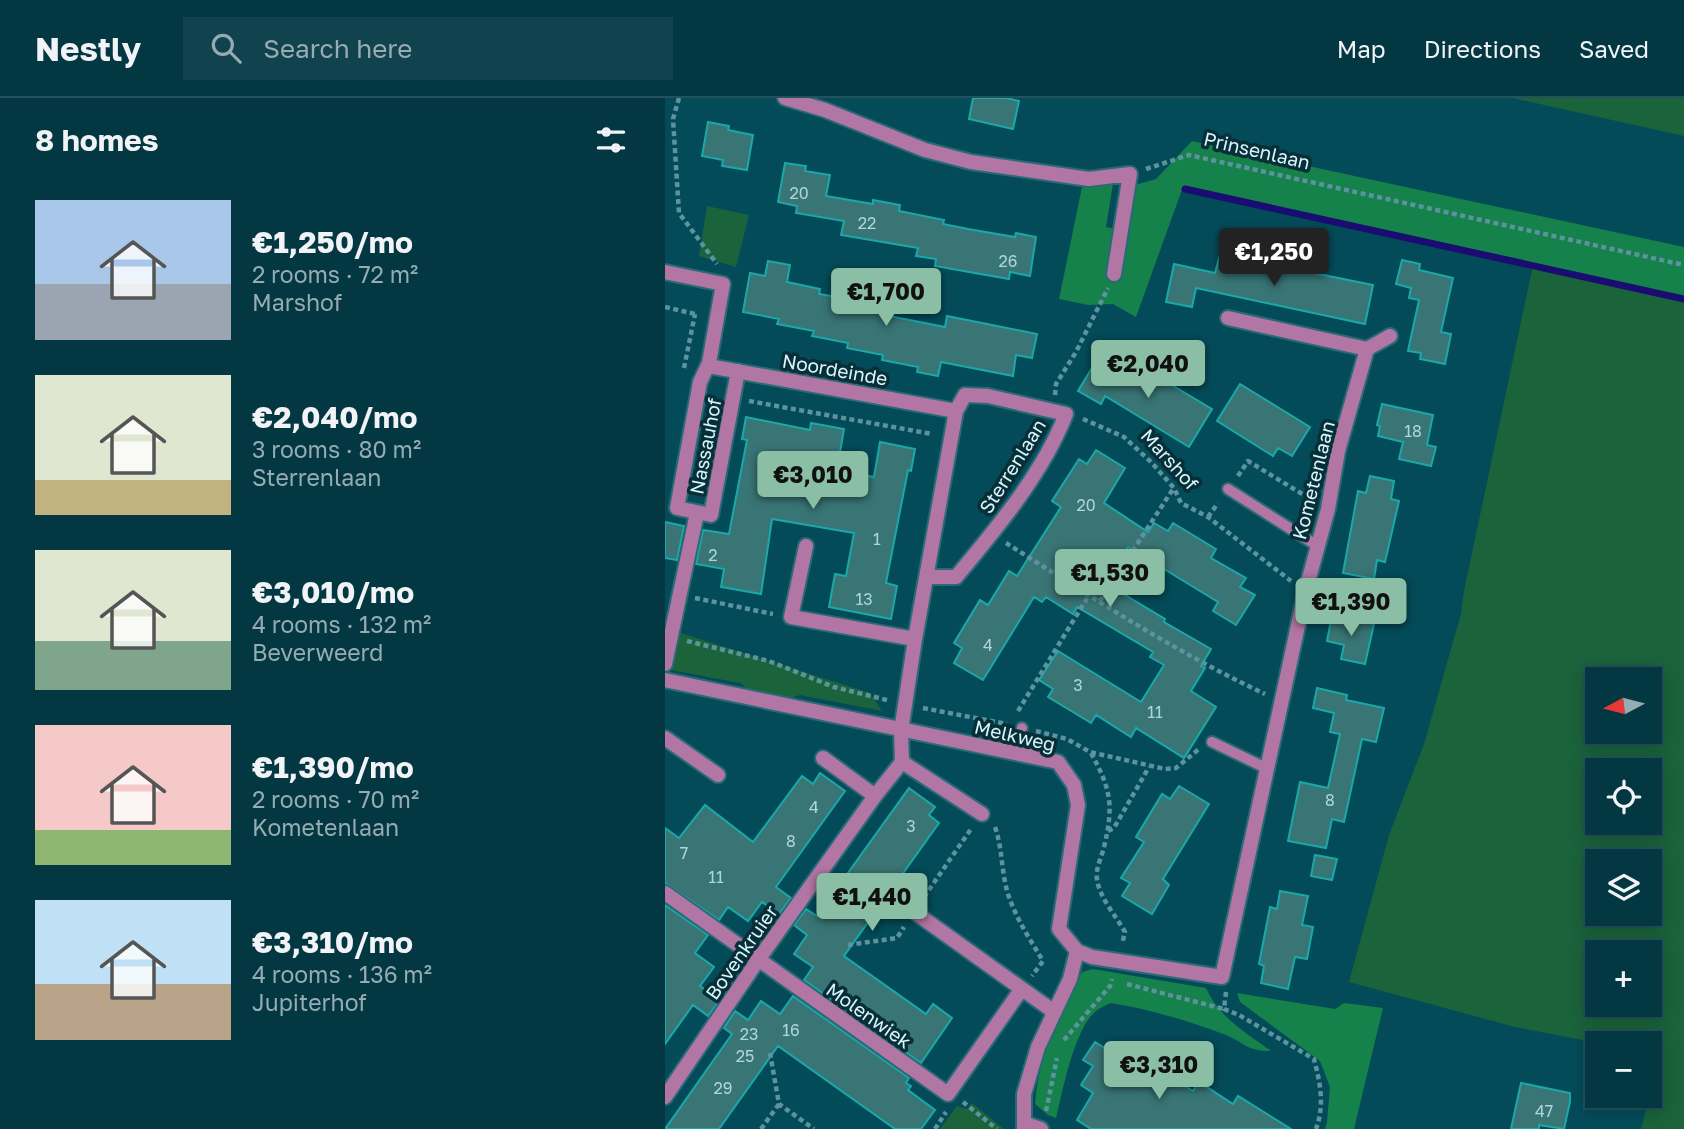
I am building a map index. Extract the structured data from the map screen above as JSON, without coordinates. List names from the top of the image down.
{
  "streets": {
    "street": [
      "Noordeinde",
      "Nassauhof",
      "Sterrenlaan",
      "Kometenlaan",
      "Melkweg",
      "Bovenkruier",
      "Molenwiek"
    ],
    "lane": ["Marshof"],
    "path": ["Prinsenlaan"]
  },
  "crossings": [
    ["Noordeinde", "Nassauhof"],
    ["Noordeinde", "Sterrenlaan"],
    ["Marshof", "Sterrenlaan"],
    ["Marshof", "Kometenlaan"],
    ["Bovenkruier", "Molenwiek"]
  ],
  "house_numbers": [
    "20",
    "22",
    "26",
    "18",
    "20",
    "1",
    "2",
    "13",
    "4",
    "3",
    "11",
    "8",
    "4",
    "3",
    "8",
    "7",
    "11",
    "16",
    "23",
    "25",
    "29",
    "47"
  ],
  "north": "left",
  "page": {
    "header": "Nestly",
    "search": "Search here",
    "nav": ["Map", "Directions", "Saved"],
    "heading": "8 homes",
    "list": [
      {
        "name": "€1,250/mo",
        "note": "2 rooms · 72 m² · Marshof"
      },
      {
        "name": "€2,040/mo",
        "note": "3 rooms · 80 m² · Sterrenlaan"
      },
      {
        "name": "€3,010/mo",
        "note": "4 rooms · 132 m² · Beverweerd"
      },
      {
        "name": "€1,390/mo",
        "note": "2 rooms · 70 m² · Kometenlaan"
      },
      {
        "name": "€3,310/mo",
        "note": "4 rooms · 136 m² · Jupiterhof"
      }
    ],
    "price": [
      "€1,250",
      "€1,700",
      "€2,040",
      "€3,010",
      "€1,530",
      "€1,390",
      "€1,440",
      "€3,310"
    ],
    "map_buttons": ["+", "−"]
  }
}
